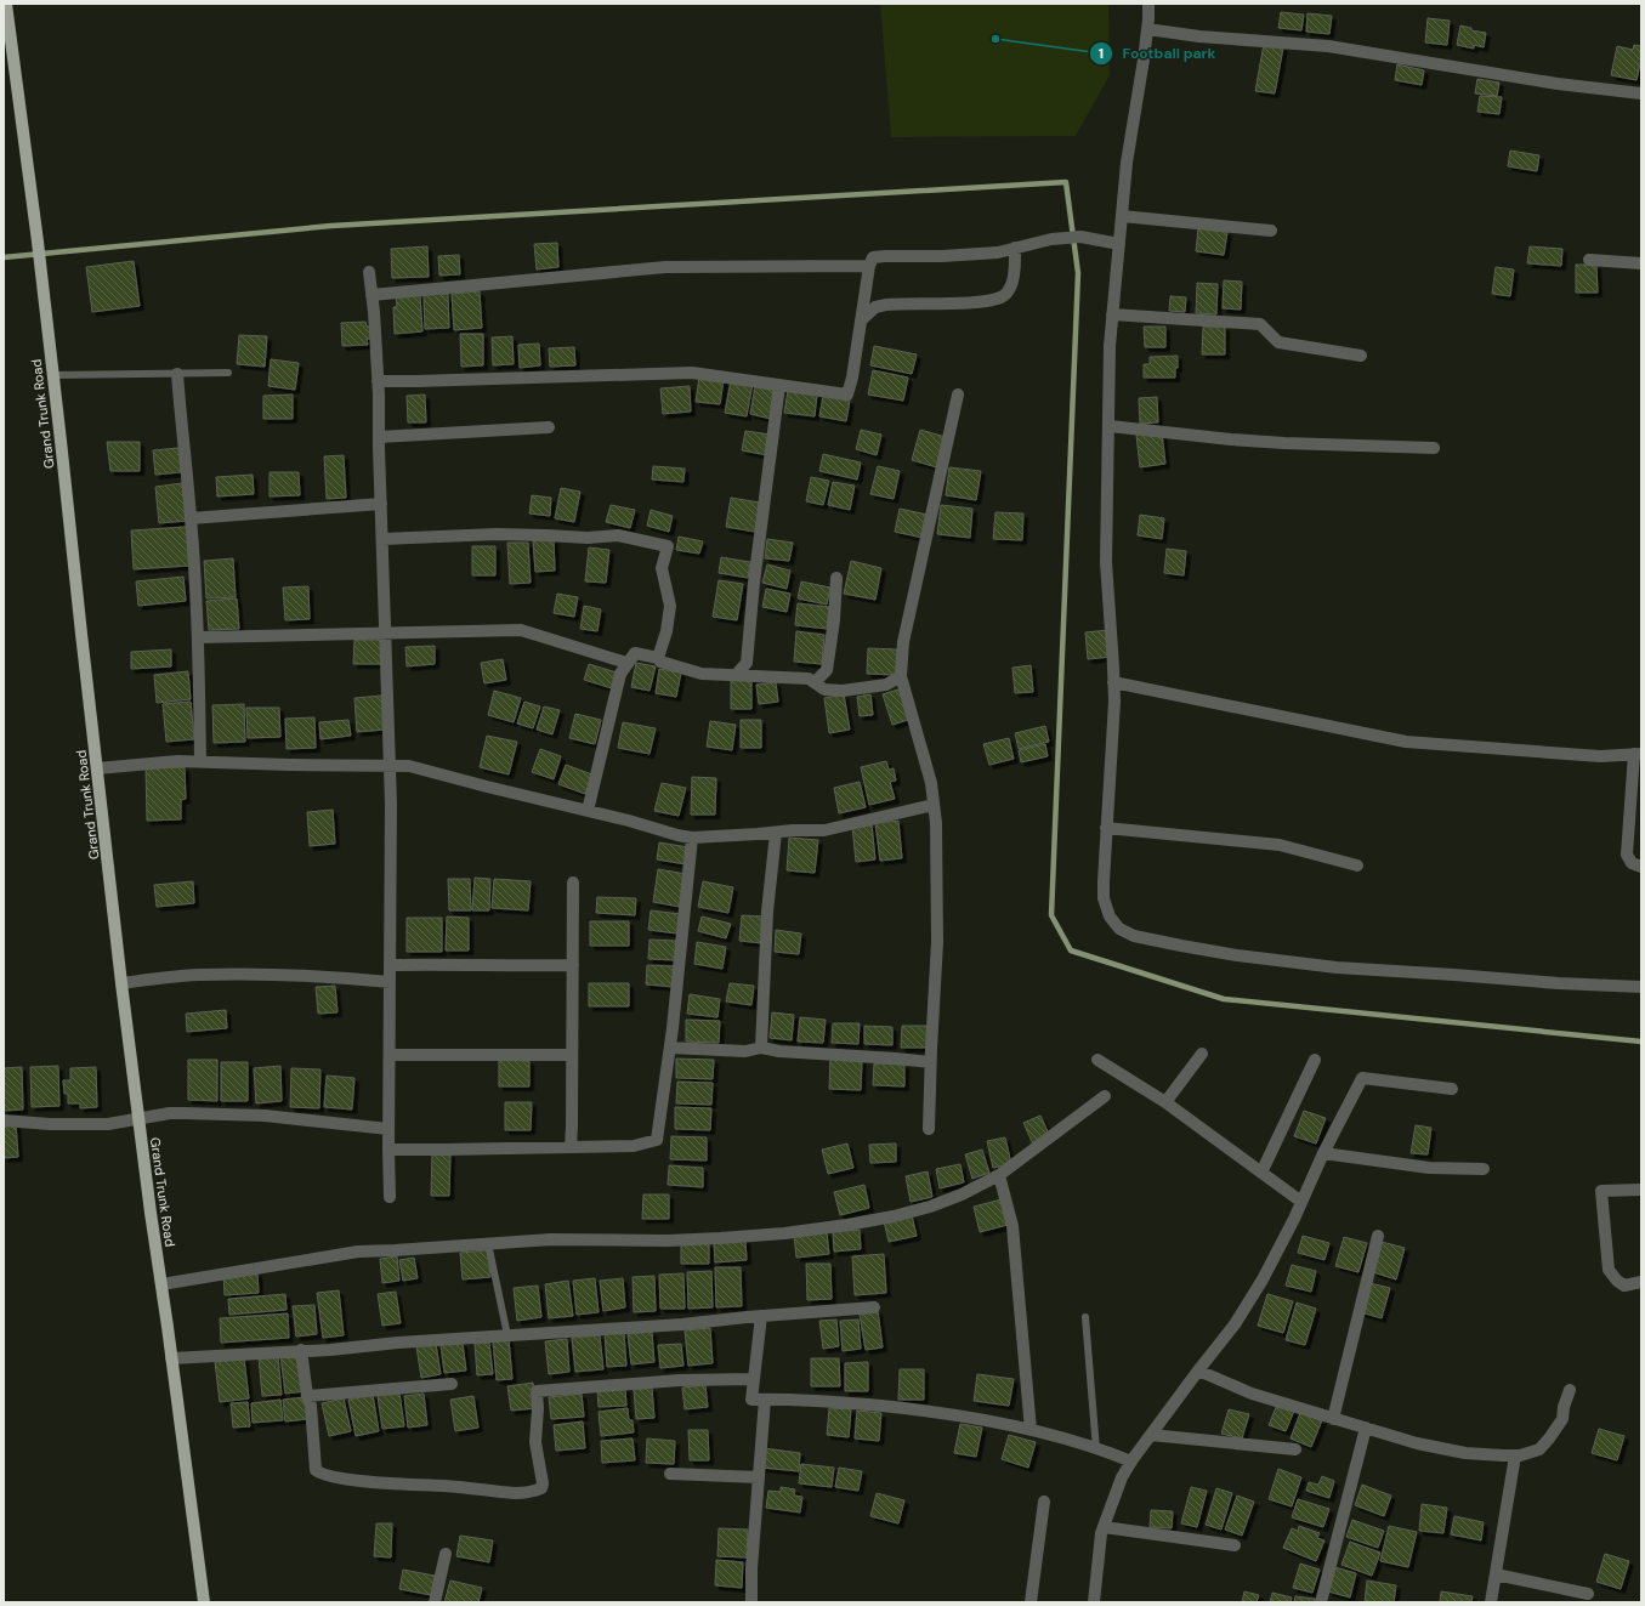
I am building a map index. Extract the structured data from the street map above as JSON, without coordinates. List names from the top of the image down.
{
  "streets": {
    "main road": ["Grand Trunk Road"]
  },
  "places": ["Football park"]
}
